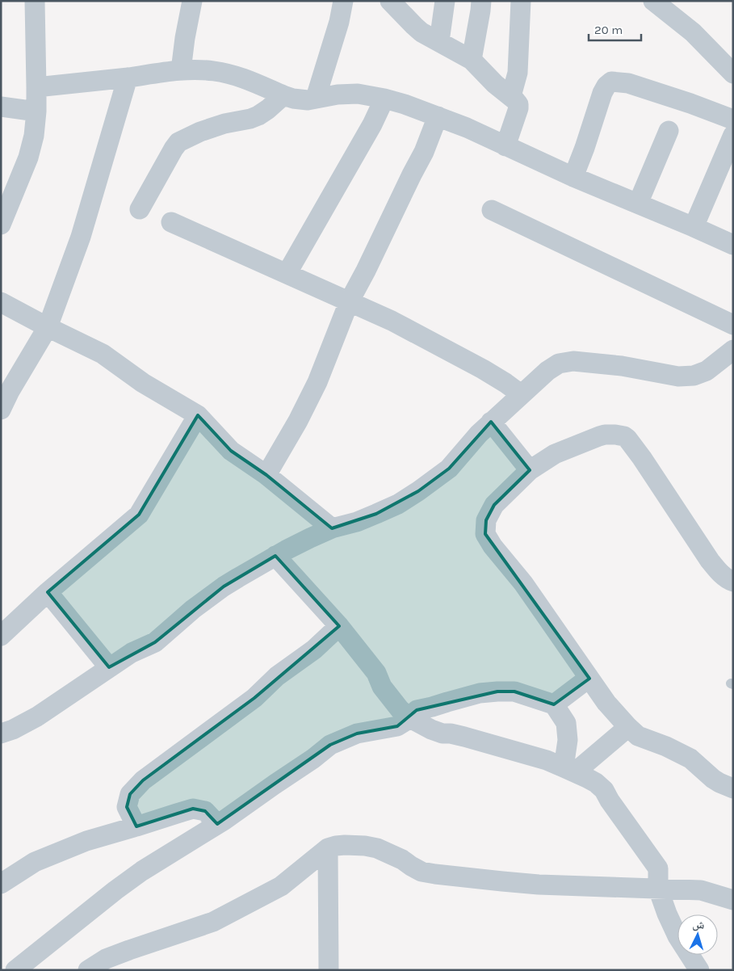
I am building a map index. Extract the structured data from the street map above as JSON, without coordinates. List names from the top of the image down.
{
  "scale_bar": "20 m",
  "north": "top"
}
